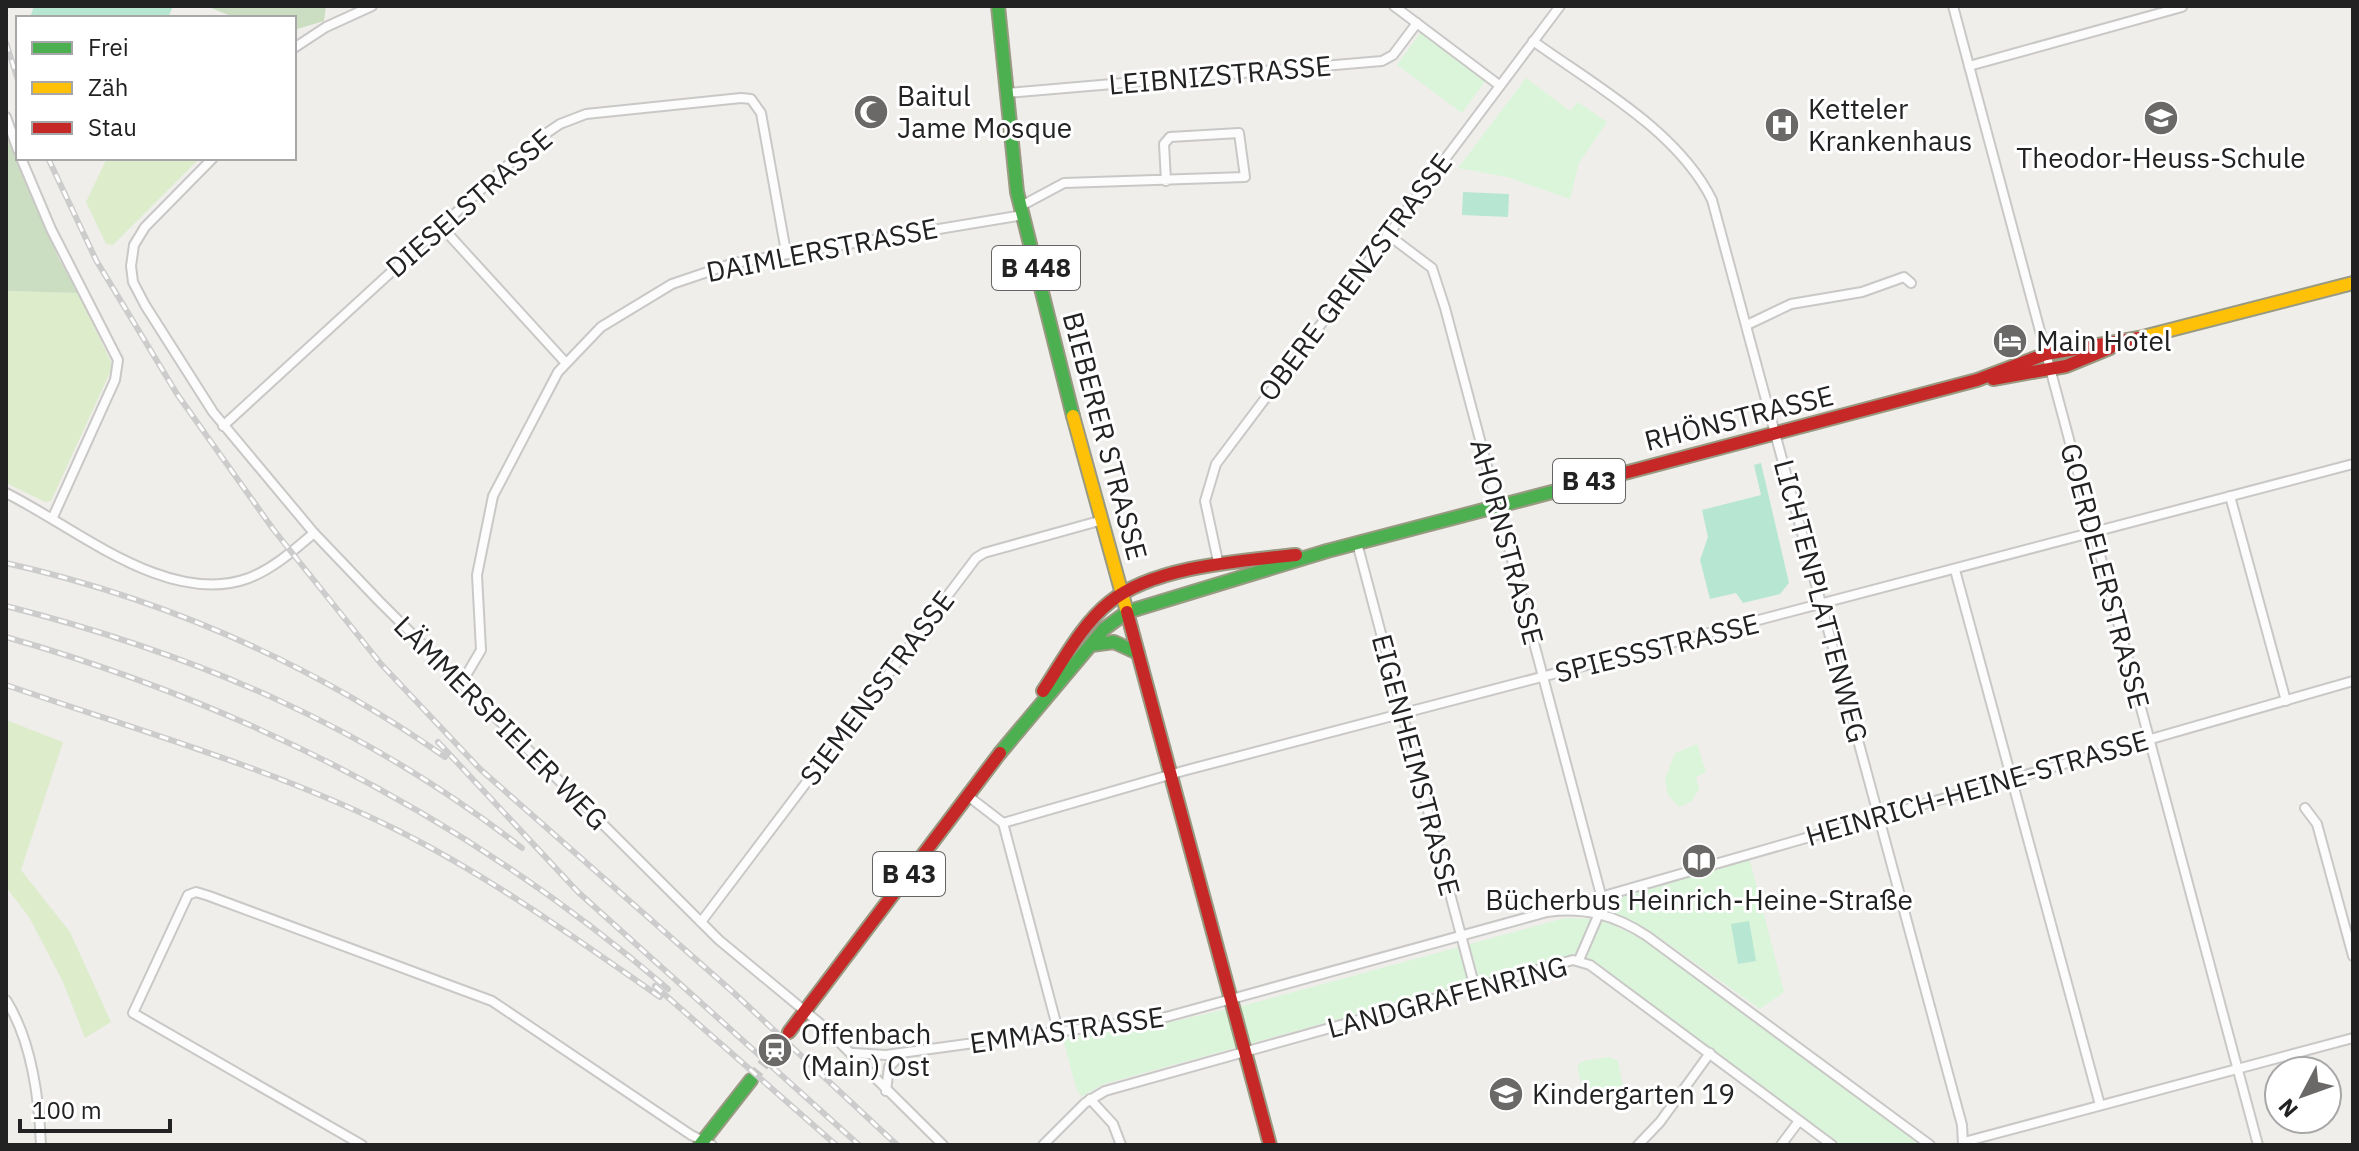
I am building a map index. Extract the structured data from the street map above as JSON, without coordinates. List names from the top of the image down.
{
  "streets": {
    "main road": [
      "B 448",
      "RHÖNSTRASSE",
      "BIEBERER STRASSE",
      "B 43"
    ],
    "street": [
      "LEIBNIZSTRASSE",
      "DIESELSTRASSE",
      "DAIMLERSTRASSE",
      "OBERE GRENZSTRASSE",
      "AHORNSTRASSE",
      "GOERDELERSTRASSE",
      "LICHTENPLATTENWEG",
      "SPIESSSTRASSE",
      "SIEMENSSTRASSE",
      "LÄMMERSPIELER WEG",
      "EIGENHEIMSTRASSE",
      "HEINRICH-HEINE-STRASSE",
      "LANDGRAFENRING",
      "EMMASTRASSE"
    ]
  },
  "crossings": [
    ["LEIBNIZSTRASSE", "BIEBERER STRASSE"],
    ["DIESELSTRASSE", "DAIMLERSTRASSE"],
    ["DIESELSTRASSE", "LÄMMERSPIELER WEG"],
    ["DAIMLERSTRASSE", "BIEBERER STRASSE"],
    ["DAIMLERSTRASSE", "LÄMMERSPIELER WEG"],
    ["B 448", "RHÖNSTRASSE"],
    ["B 448", "BIEBERER STRASSE"],
    ["B 448", "B 43"],
    ["OBERE GRENZSTRASSE", "RHÖNSTRASSE"],
    ["OBERE GRENZSTRASSE", "AHORNSTRASSE"],
    ["OBERE GRENZSTRASSE", "LICHTENPLATTENWEG"],
    ["RHÖNSTRASSE", "BIEBERER STRASSE"],
    ["RHÖNSTRASSE", "B 43"],
    ["RHÖNSTRASSE", "AHORNSTRASSE"],
    ["RHÖNSTRASSE", "GOERDELERSTRASSE"],
    ["RHÖNSTRASSE", "LICHTENPLATTENWEG"],
    ["RHÖNSTRASSE", "EIGENHEIMSTRASSE"],
    ["BIEBERER STRASSE", "B 43"],
    ["BIEBERER STRASSE", "SIEMENSSTRASSE"],
    ["B 43", "LÄMMERSPIELER WEG"],
    ["AHORNSTRASSE", "SPIESSSTRASSE"],
    ["AHORNSTRASSE", "HEINRICH-HEINE-STRASSE"],
    ["AHORNSTRASSE", "LANDGRAFENRING"],
    ["GOERDELERSTRASSE", "SPIESSSTRASSE"],
    ["GOERDELERSTRASSE", "HEINRICH-HEINE-STRASSE"],
    ["LICHTENPLATTENWEG", "SPIESSSTRASSE"],
    ["LICHTENPLATTENWEG", "HEINRICH-HEINE-STRASSE"],
    ["SPIESSSTRASSE", "EIGENHEIMSTRASSE"],
    ["SIEMENSSTRASSE", "LÄMMERSPIELER WEG"],
    ["LÄMMERSPIELER WEG", "EMMASTRASSE"],
    ["EIGENHEIMSTRASSE", "LANDGRAFENRING"],
    ["HEINRICH-HEINE-STRASSE", "LANDGRAFENRING"],
    ["LANDGRAFENRING", "EMMASTRASSE"]
  ],
  "places": {
    "mosque": ["Baitul Jame Mosque"],
    "school or university": ["Theodor-Heuss-Schule", "Kindergarten 19"],
    "hospital": ["Ketteler Krankenhaus"],
    "hotel": ["Main Hotel"],
    "library": ["Bücherbus Heinrich-Heine-Straße"],
    "station": ["Offenbach (Main) Ost"]
  },
  "legend": ["Frei", "Zäh", "Stau"],
  "scale_bar": "100 m",
  "north": "bottom left"
}
